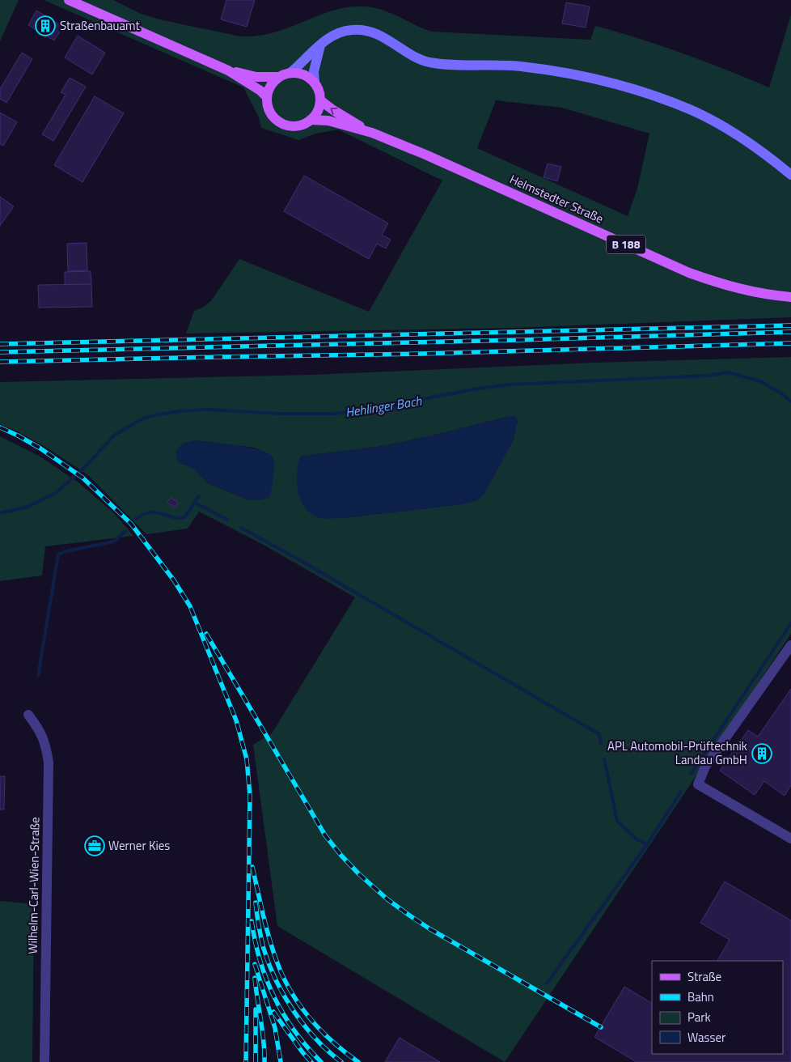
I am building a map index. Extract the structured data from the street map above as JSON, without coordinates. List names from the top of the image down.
{
  "streets": {
    "main road": ["Helmstedter Straße", "B 188"],
    "street": ["Wilhelm-Carl-Wien-Straße"]
  },
  "water": ["Hehlinger Bach"],
  "places": {
    "building": ["Straßenbauamt", "APL Automobil-Prüftechnik Landau GmbH"],
    "office": ["Werner Kies"]
  },
  "legend": [
    "Straße",
    "Bahn",
    "Park",
    "Wasser"
  ]
}
